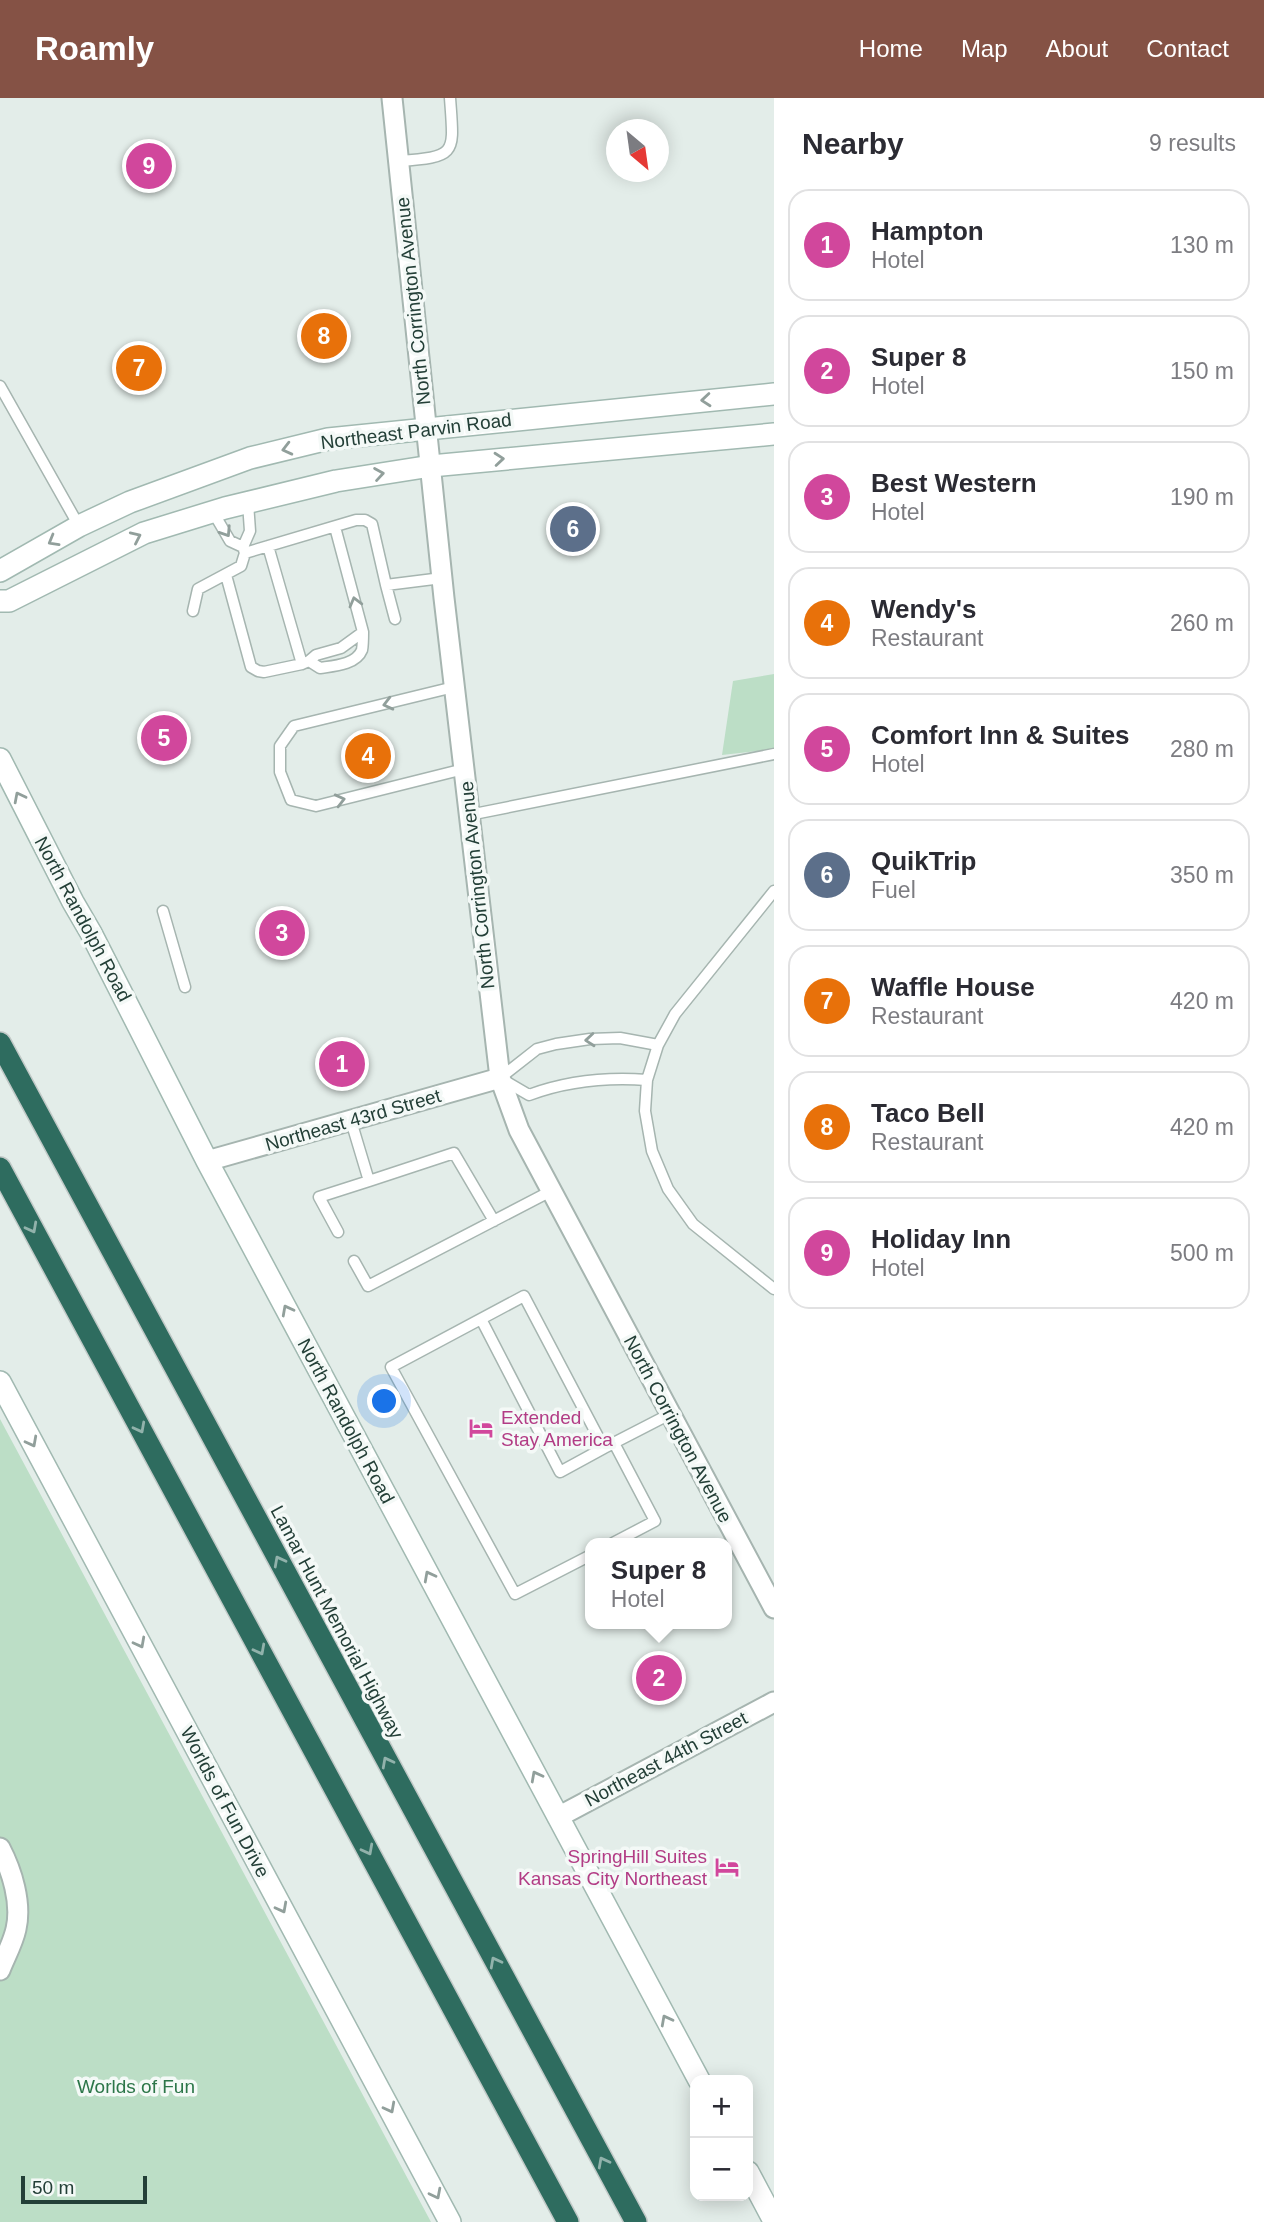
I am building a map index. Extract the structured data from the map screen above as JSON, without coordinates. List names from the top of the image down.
{
  "streets": {
    "highway": ["Lamar Hunt Memorial Highway"],
    "main road": ["Northeast Parvin Road", "North Randolph Road", "Worlds of Fun Drive"],
    "street": ["North Corrington Avenue", "Northeast 43rd Street", "Northeast 44th Street"]
  },
  "crossings": [
    ["North Corrington Avenue", "Northeast Parvin Road"],
    ["North Corrington Avenue", "Northeast 43rd Street"],
    ["North Randolph Road", "Northeast 43rd Street"],
    ["North Randolph Road", "Northeast 44th Street"]
  ],
  "one_way": ["North Randolph Road", "Worlds of Fun Drive"],
  "parks": ["Worlds of Fun"],
  "places": {
    "hotel": ["Extended Stay America", "SpringHill Suites Kansas City Northeast"]
  },
  "scale_bar": "50 m",
  "north": "bottom right",
  "page": {
    "header": "Roamly",
    "nav": [
      "Home",
      "Map",
      "About",
      "Contact"
    ],
    "heading": ["Nearby", "9 results"],
    "pins": [
      "9",
      "8",
      "7",
      "6",
      "5",
      "4",
      "3",
      "1",
      "2"
    ],
    "list": [
      {
        "mark": "1",
        "name": "Hampton",
        "note": "Hotel",
        "value": "130 m"
      },
      {
        "mark": "2",
        "name": "Super 8",
        "note": "Hotel",
        "value": "150 m"
      },
      {
        "mark": "3",
        "name": "Best Western",
        "note": "Hotel",
        "value": "190 m"
      },
      {
        "mark": "4",
        "name": "Wendy's",
        "note": "Restaurant",
        "value": "260 m"
      },
      {
        "mark": "5",
        "name": "Comfort Inn & Suites",
        "note": "Hotel",
        "value": "280 m"
      },
      {
        "mark": "6",
        "name": "QuikTrip",
        "note": "Fuel",
        "value": "350 m"
      },
      {
        "mark": "7",
        "name": "Waffle House",
        "note": "Restaurant",
        "value": "420 m"
      },
      {
        "mark": "8",
        "name": "Taco Bell",
        "note": "Restaurant",
        "value": "420 m"
      },
      {
        "mark": "9",
        "name": "Holiday Inn",
        "note": "Hotel",
        "value": "500 m"
      }
    ],
    "popup": ["Super 8", "Hotel"],
    "map_buttons": ["+", "−"],
    "scale": "50 m"
  }
}
